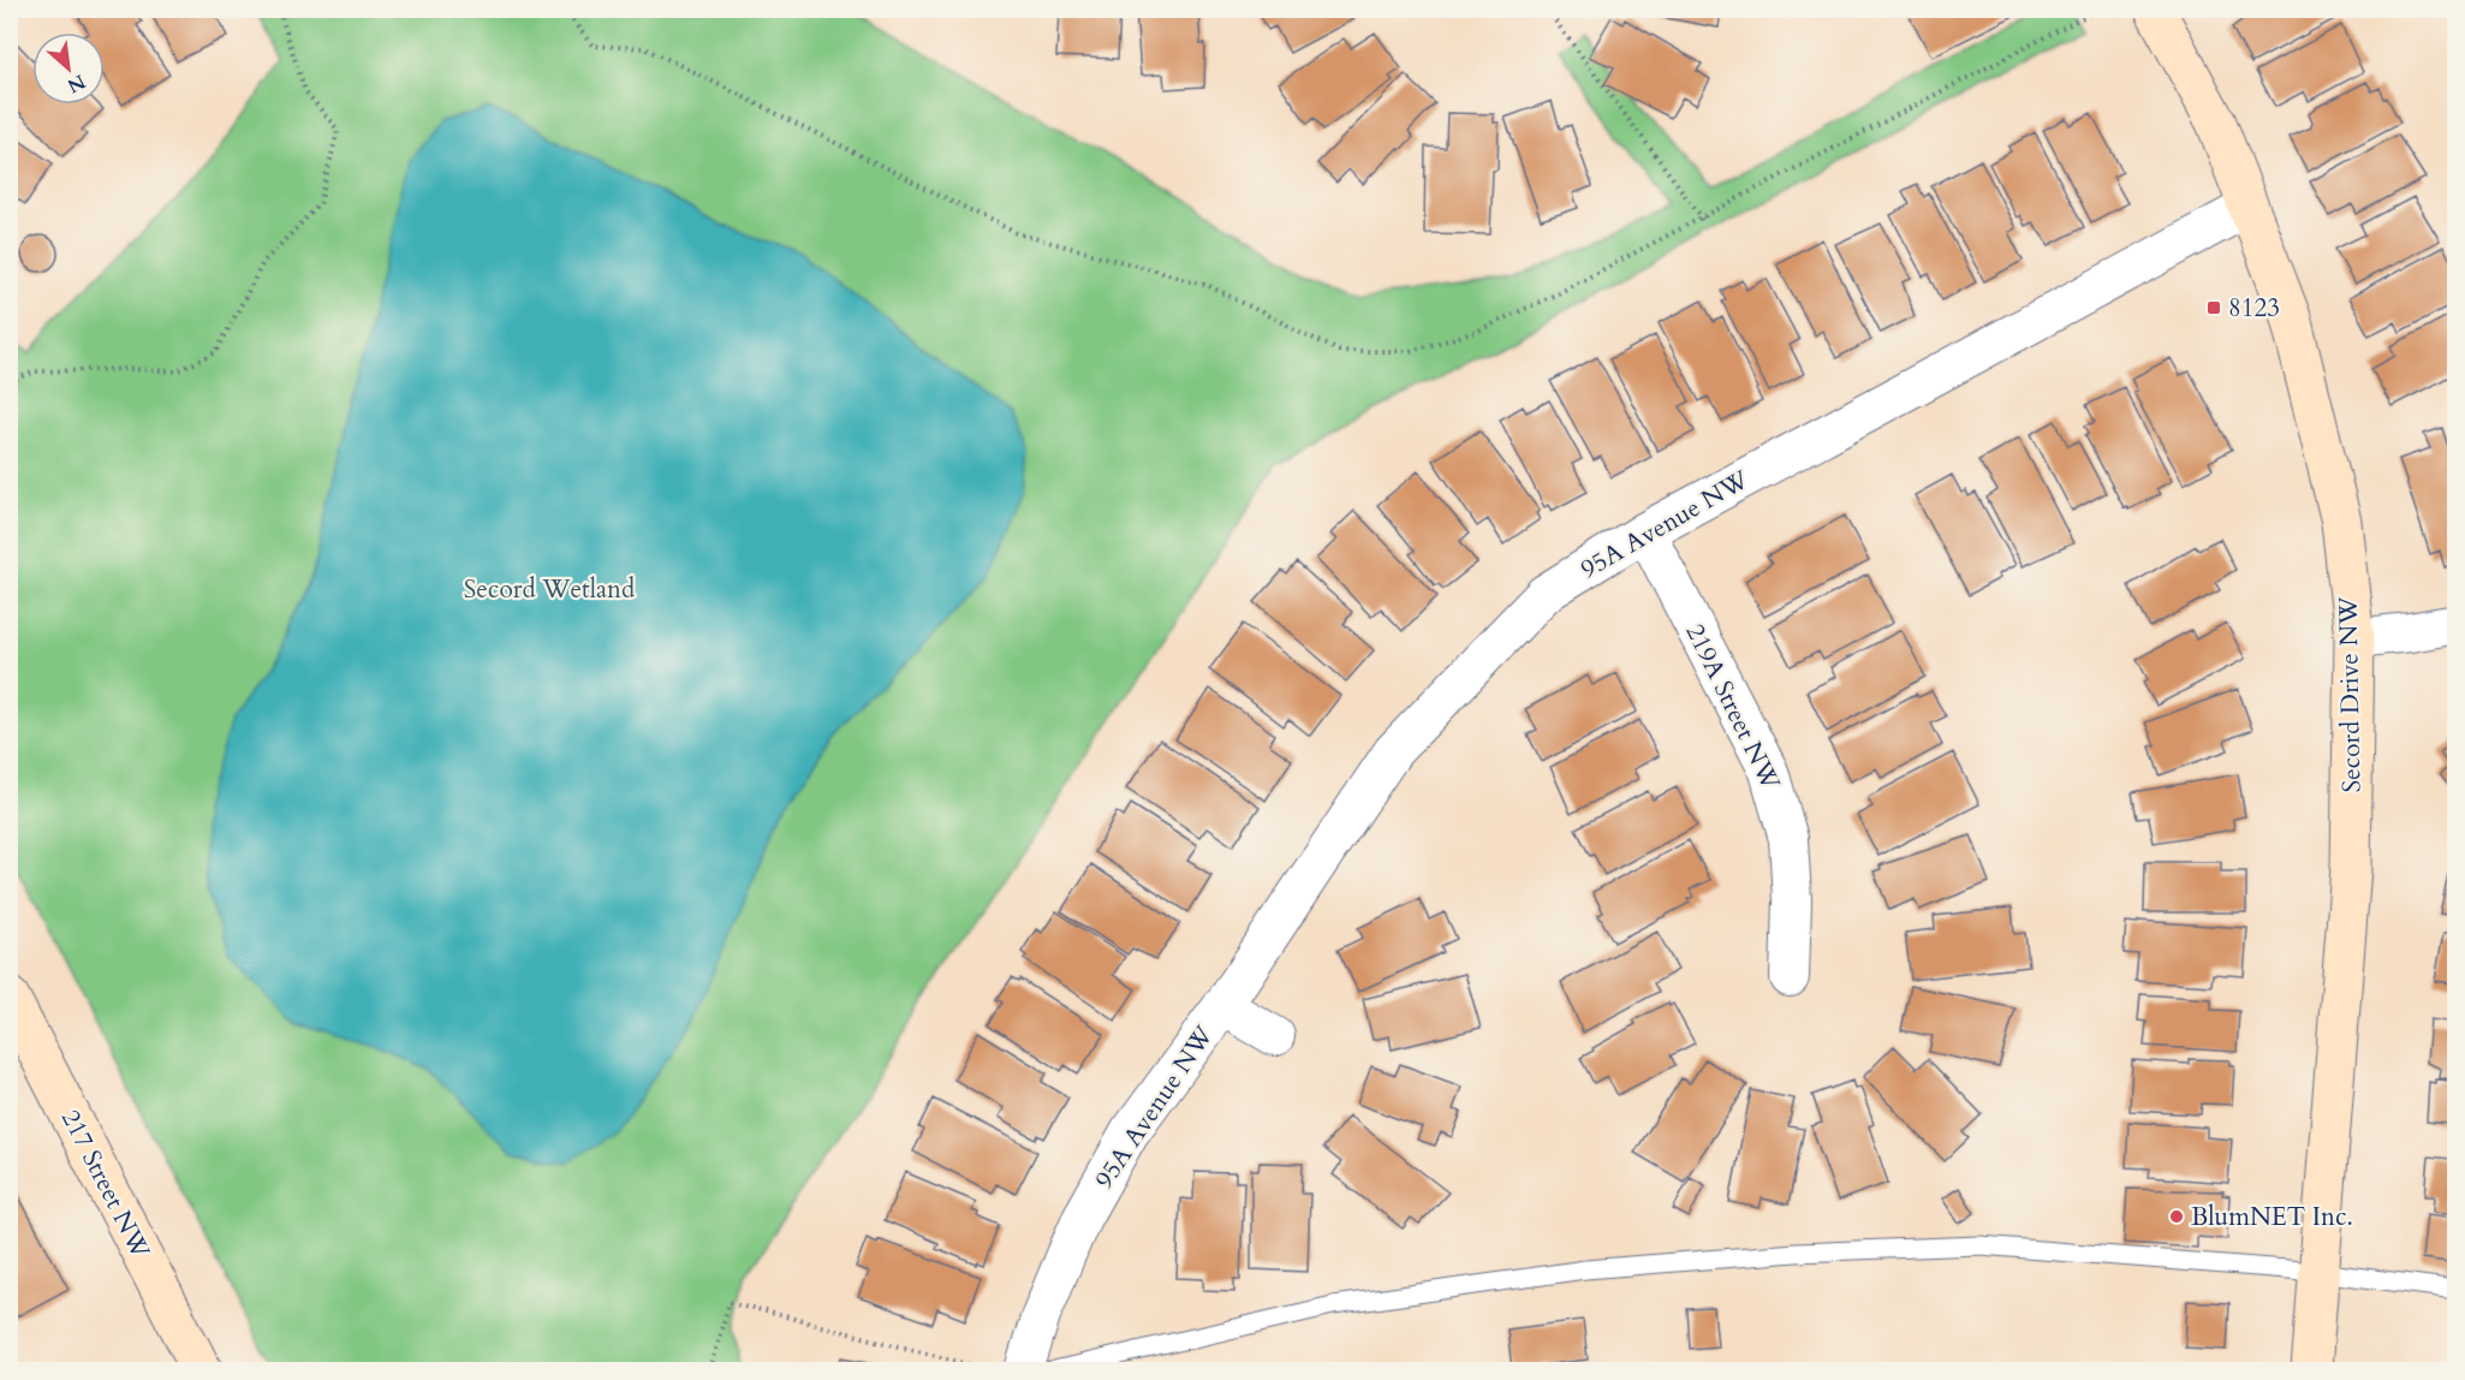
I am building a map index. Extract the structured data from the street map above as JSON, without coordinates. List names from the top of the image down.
{
  "streets": {
    "street": [
      "95A Avenue NW",
      "Secord Drive NW",
      "219A Street NW",
      "217 Street NW"
    ]
  },
  "crossings": [
    ["95A Avenue NW", "Secord Drive NW"],
    ["95A Avenue NW", "219A Street NW"]
  ],
  "parks": ["Secord Wetland"],
  "places": {
    "transit": ["8123"],
    "other": ["BlumNET Inc."]
  },
  "north": "bottom right"
}
